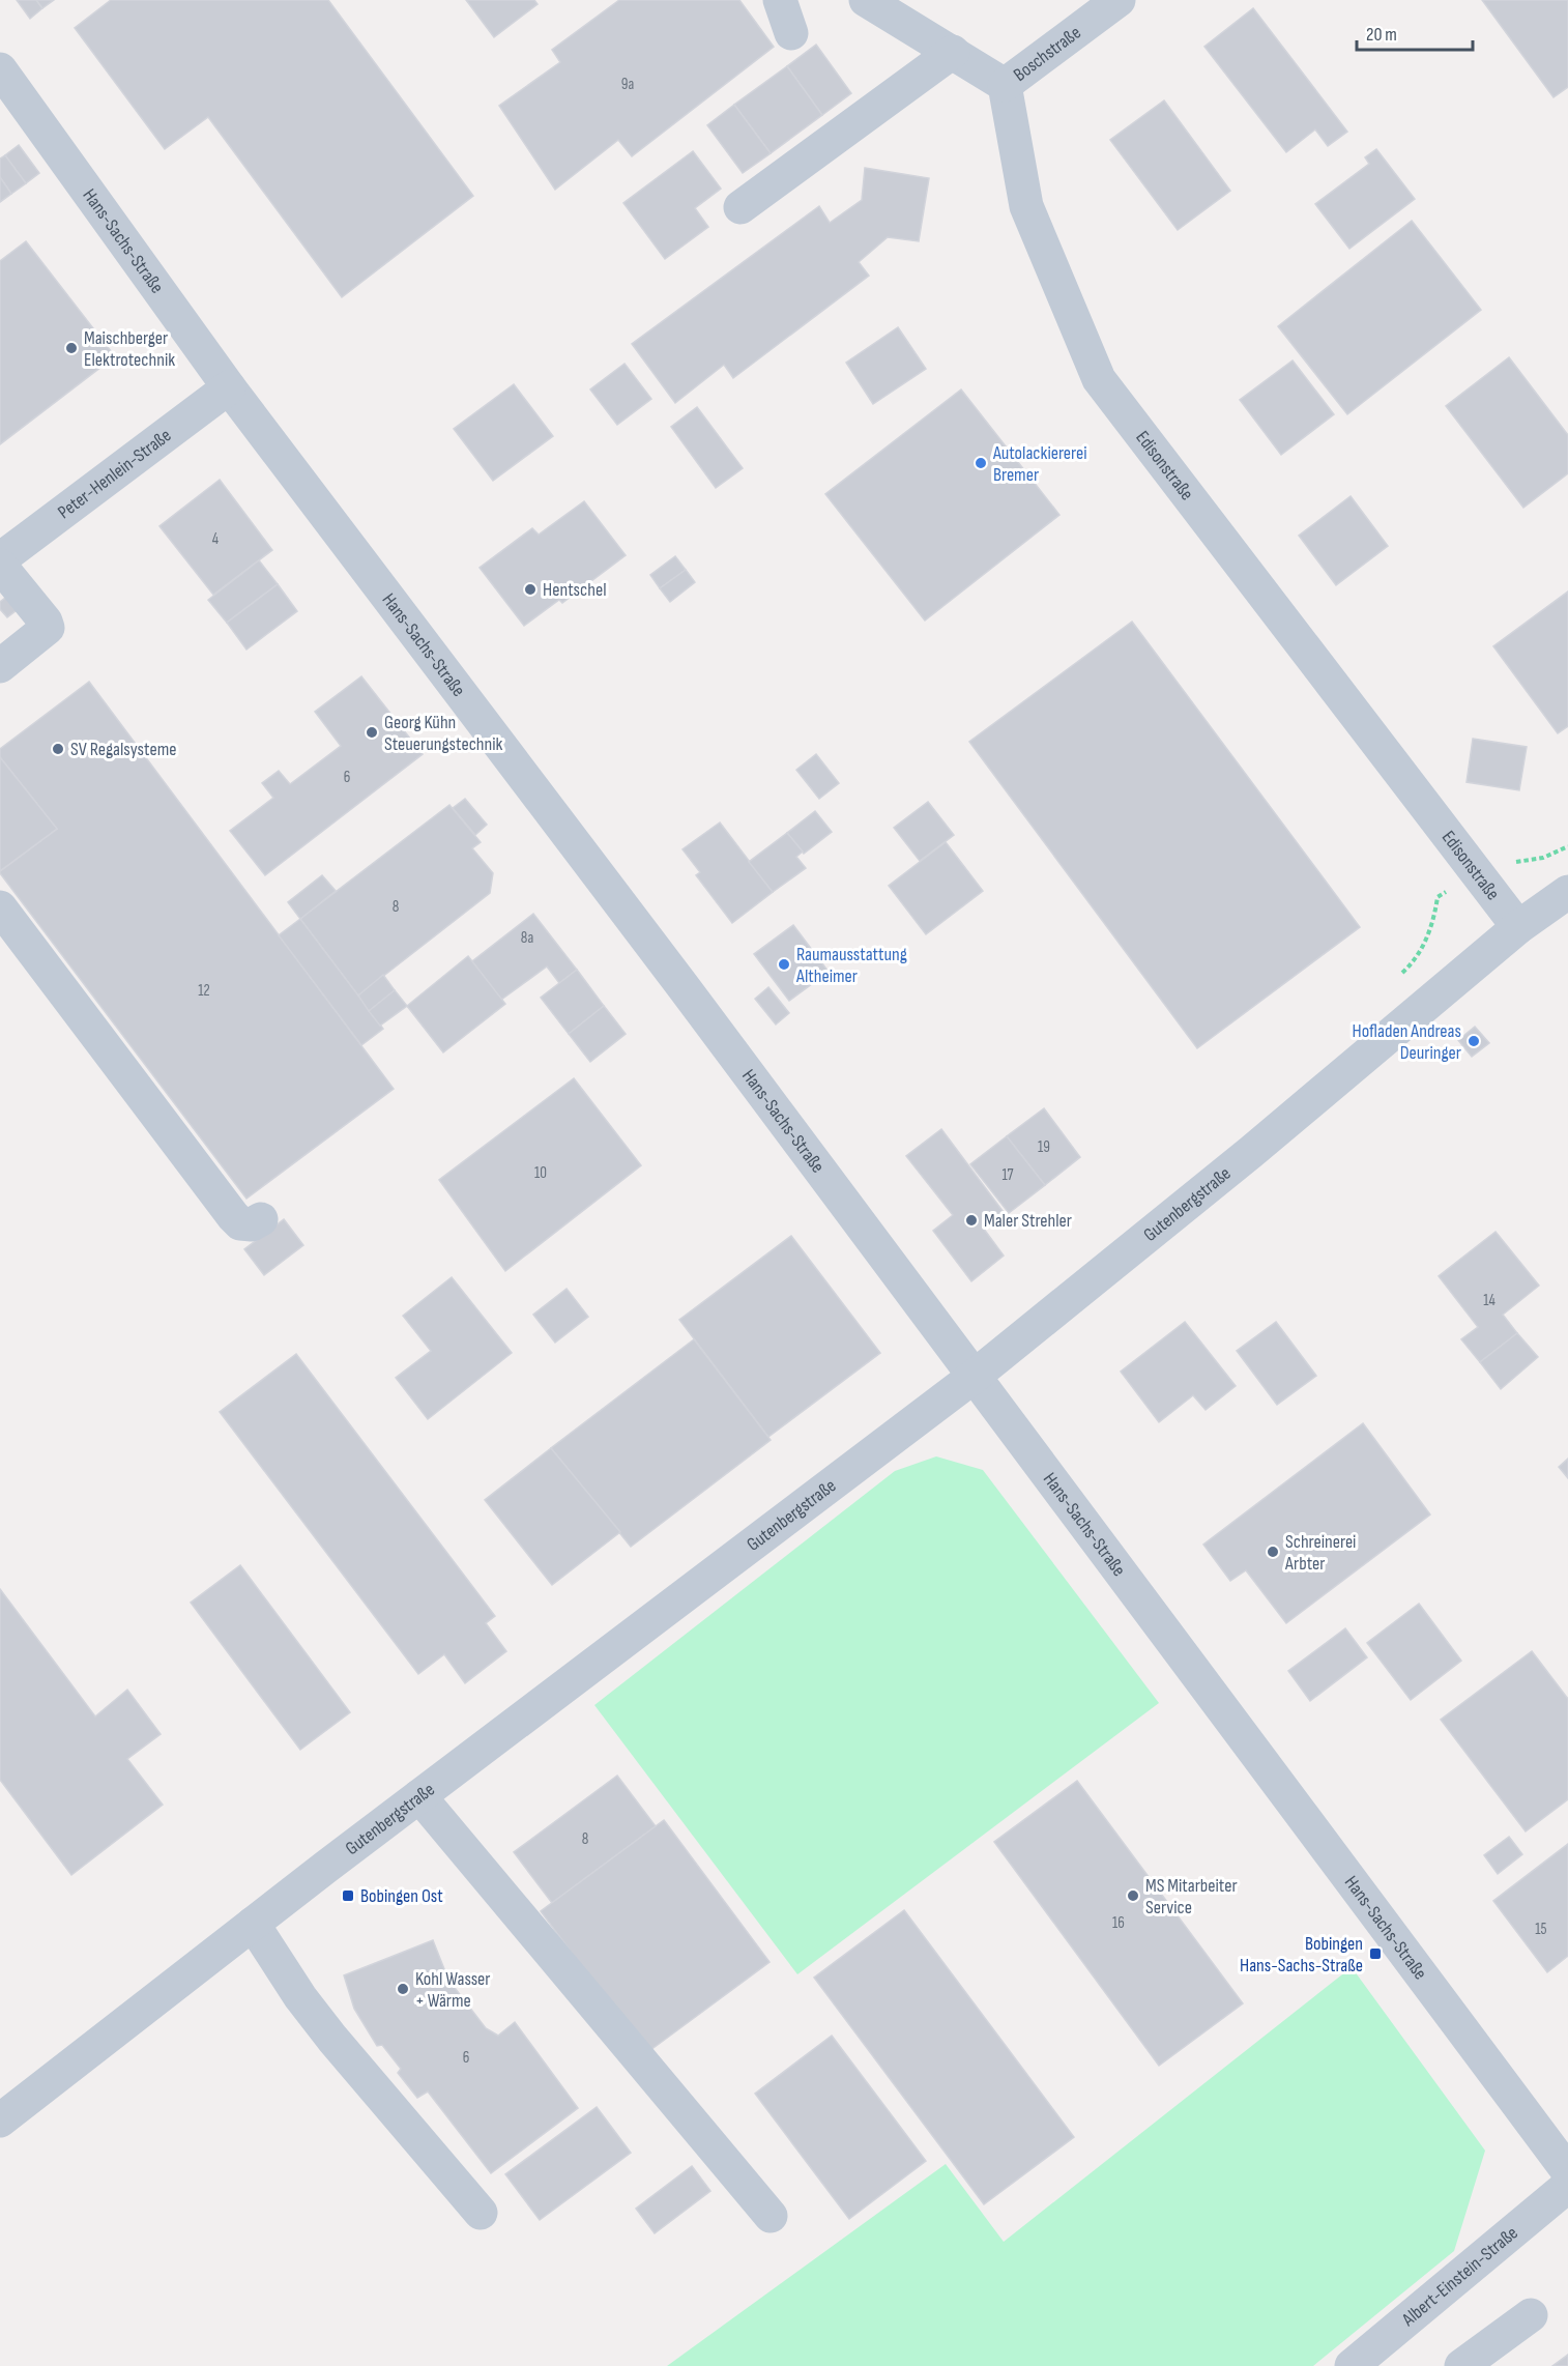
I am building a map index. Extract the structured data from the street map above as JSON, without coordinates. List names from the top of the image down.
{
  "streets": {
    "street": [
      "Boschstraße",
      "Hans-Sachs-Straße",
      "Edisonstraße",
      "Peter-Henlein-Straße",
      "Gutenbergstraße",
      "Albert-Einstein-Straße"
    ]
  },
  "crossings": [
    ["Boschstraße", "Edisonstraße"],
    ["Hans-Sachs-Straße", "Peter-Henlein-Straße"],
    ["Hans-Sachs-Straße", "Gutenbergstraße"],
    ["Edisonstraße", "Gutenbergstraße"]
  ],
  "places": {
    "other": [
      "Maischberger Elektrotechnik",
      "Autolackiererei Bremer",
      "Hentschel",
      "Georg Kühn Steuerungstechnik",
      "SV Regalsysteme",
      "Raumausstattung Altheimer",
      "Hofladen Andreas Deuringer",
      "Maler Strehler",
      "Schreinerei Arbter",
      "MS Mitarbeiter Service",
      "Kohl Wasser + Wärme"
    ],
    "transit": ["Bobingen Ost", "Bobingen Hans-Sachs-Straße"]
  },
  "house_numbers": [
    "9a",
    "4",
    "6",
    "8",
    "8a",
    "12",
    "19",
    "10",
    "17",
    "14",
    "8",
    "16",
    "15",
    "6"
  ],
  "scale_bar": "20 m"
}
